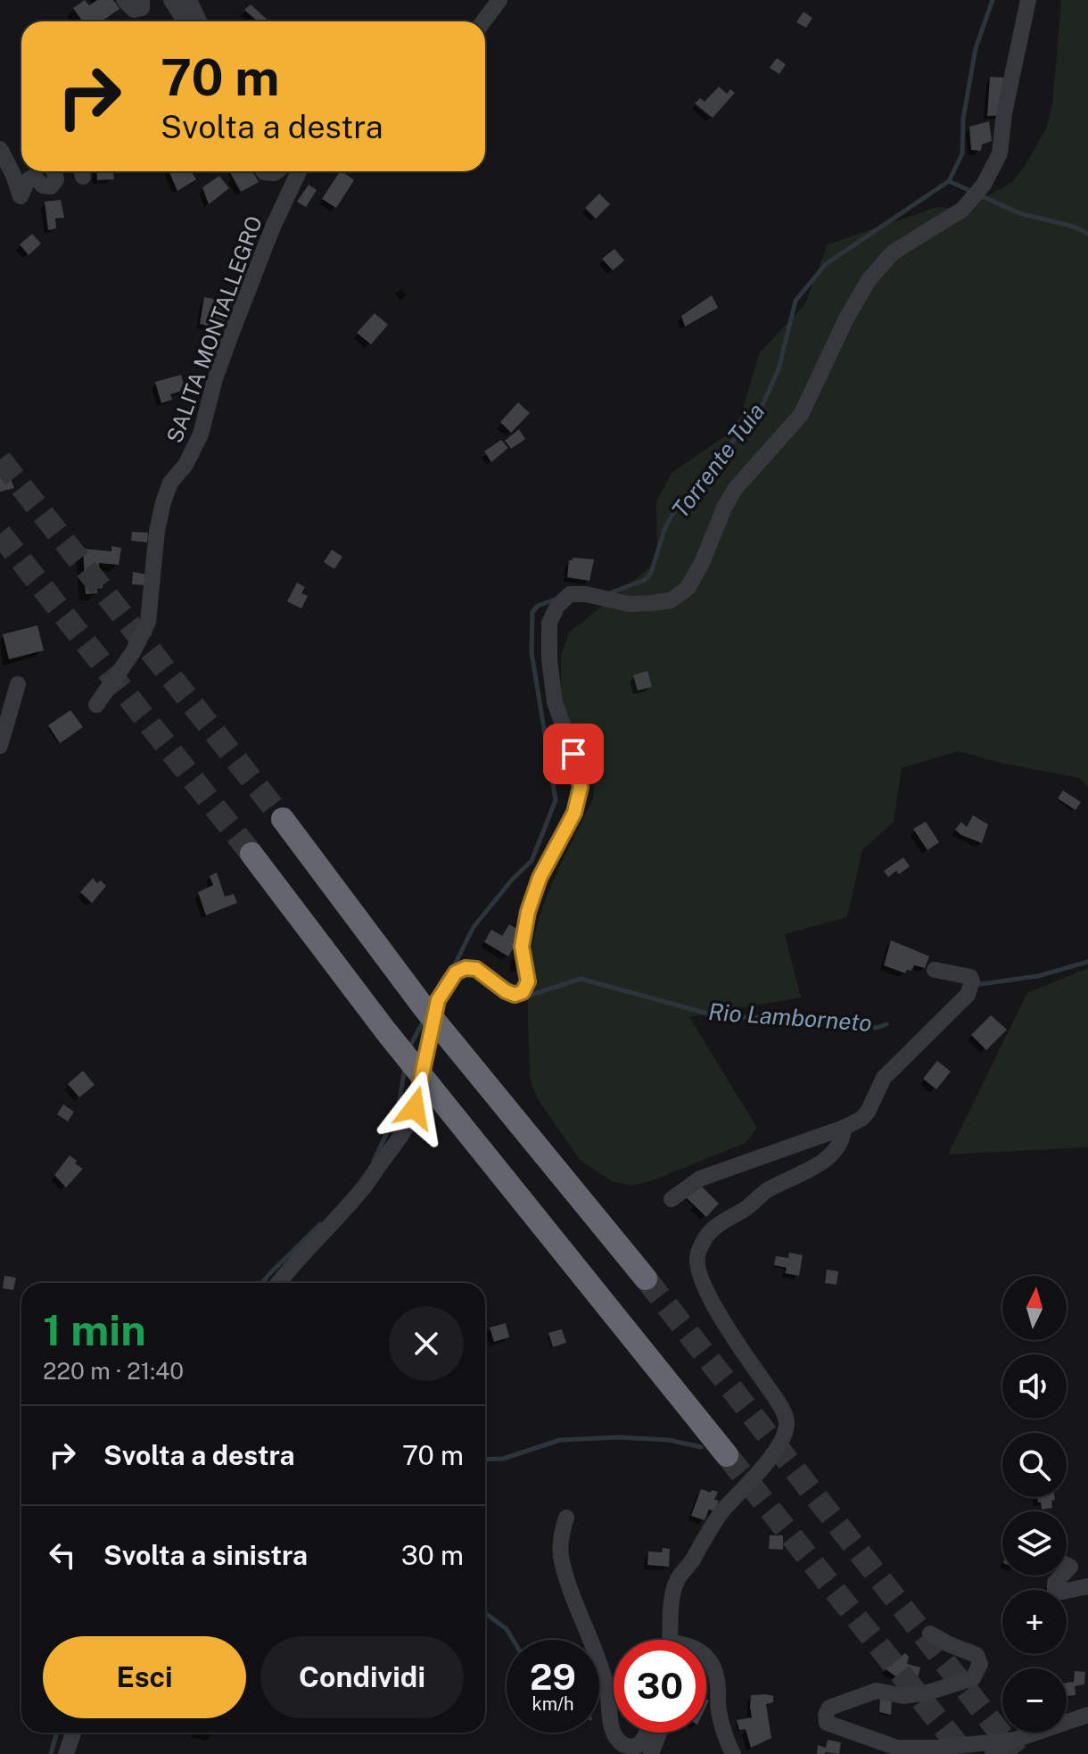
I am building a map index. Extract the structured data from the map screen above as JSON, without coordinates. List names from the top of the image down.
{
  "streets": {
    "street": ["SALITA MONTALLEGRO"]
  },
  "water": ["Torrente Tuia", "Rio Lamborneto"],
  "north": "top",
  "page": {
    "turn": ["70 m", "Svolta a destra"],
    "map_buttons": ["+", "−"],
    "heading": ["1 min", "220 m · 21:40"],
    "list": [
      {
        "name": "Svolta a destra",
        "value": "70 m"
      },
      {
        "name": "Svolta a sinistra",
        "value": "30 m"
      }
    ],
    "buttons": ["Esci", "Condividi"],
    "speed": "29 km/h",
    "limit": "30"
  }
}
